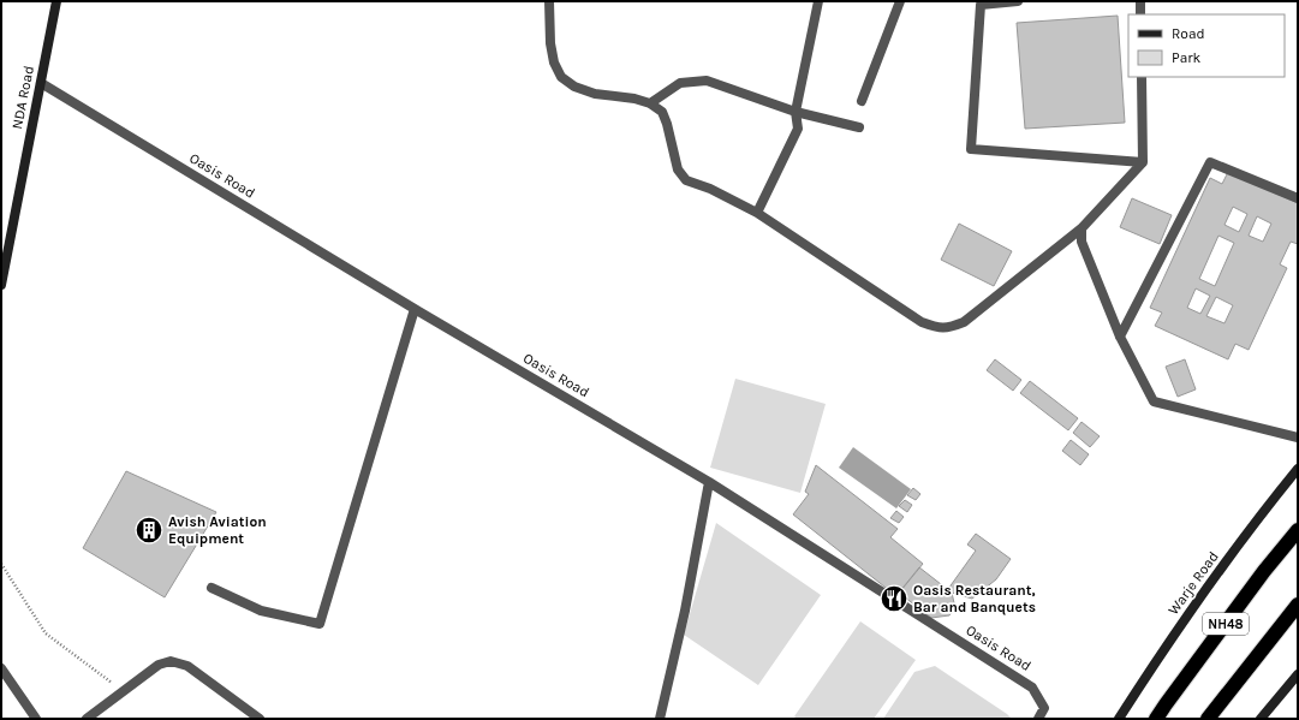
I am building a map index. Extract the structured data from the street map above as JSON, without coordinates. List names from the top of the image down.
{
  "streets": {
    "highway": ["NH48"],
    "street": ["NDA Road", "Warje Road"],
    "lane": ["Oasis Road"]
  },
  "crossings": [
    ["NDA Road", "Oasis Road"]
  ],
  "places": {
    "building": ["Avish Aviation Equipment"],
    "restaurant": ["Oasis Restaurant, Bar and Banquets"]
  },
  "legend": ["Road", "Park"]
}
